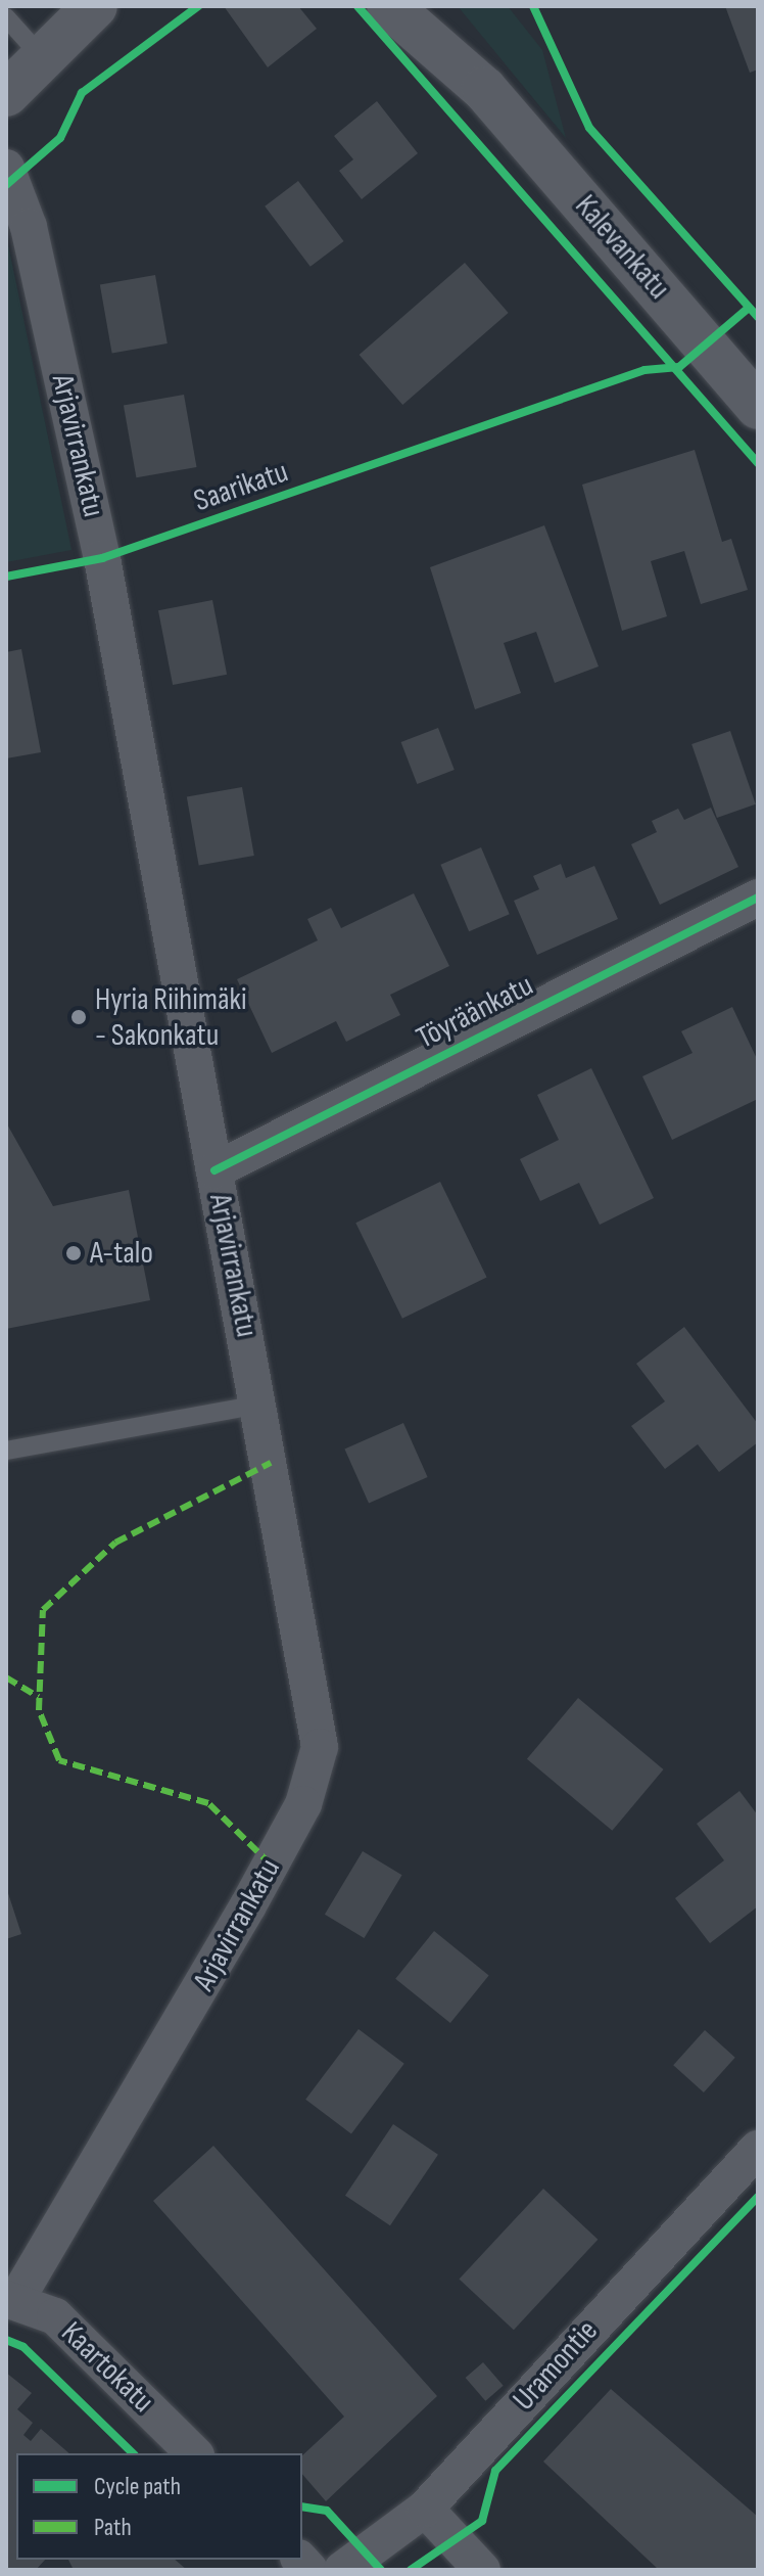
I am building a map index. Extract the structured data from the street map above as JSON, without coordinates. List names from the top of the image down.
{
  "streets": {
    "street": [
      "Kalevankatu",
      "Arjavirrankatu",
      "Töyräänkatu",
      "Uramontie",
      "Kaartokatu"
    ],
    "cycle path": ["Saarikatu"]
  },
  "crossings": [
    ["Arjavirrankatu", "Töyräänkatu"],
    ["Arjavirrankatu", "Kaartokatu"]
  ],
  "places": ["Hyria Riihimäki - Sakonkatu", "A-talo"],
  "legend": ["Cycle path", "Path"]
}
